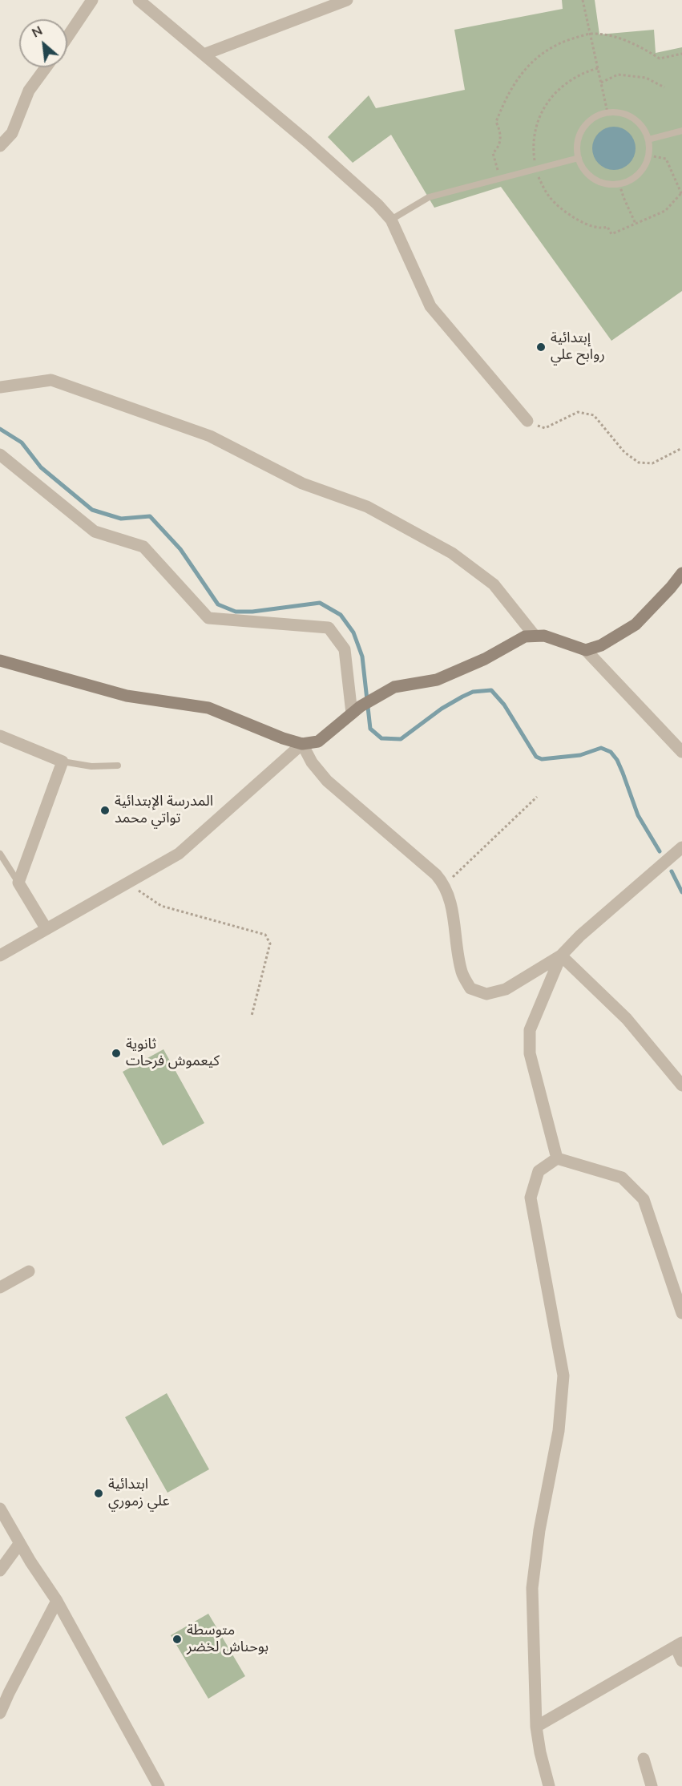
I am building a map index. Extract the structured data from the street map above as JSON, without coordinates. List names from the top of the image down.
{
  "places": [
    "إبتدائية روابح علي",
    "المدرسة الإبتدائية تواتي محمد",
    "ثانوية كيعموش فرحات",
    "ابتدائية علي زموري",
    "متوسطة بوحناش لخضر"
  ],
  "north": "top left"
}
